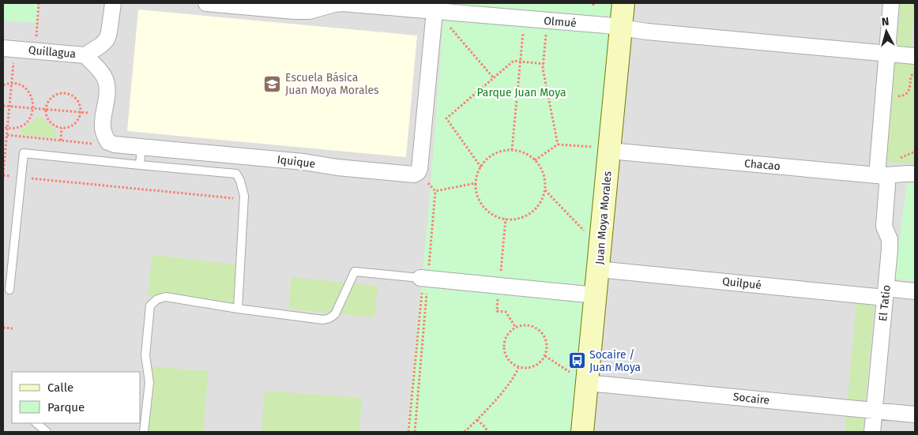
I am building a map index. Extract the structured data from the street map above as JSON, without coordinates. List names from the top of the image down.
{
  "streets": {
    "street": [
      "Olmué",
      "Quillagua",
      "Iquique",
      "Chacao",
      "Juan Moya Morales",
      "Quilpué",
      "El Tatio",
      "Socaire"
    ]
  },
  "crossings": [
    ["Olmué", "Juan Moya Morales"],
    ["Olmué", "El Tatio"],
    ["Chacao", "Juan Moya Morales"],
    ["Chacao", "El Tatio"],
    ["Juan Moya Morales", "Quilpué"],
    ["Juan Moya Morales", "Socaire"],
    ["Quilpué", "El Tatio"],
    ["El Tatio", "Socaire"]
  ],
  "parks": ["Parque Juan Moya"],
  "places": {
    "school or university": ["Escuela Básica Juan Moya Morales"],
    "bus stop": ["Socaire / Juan Moya"]
  },
  "legend": ["Calle", "Parque"],
  "north": "top"
}
